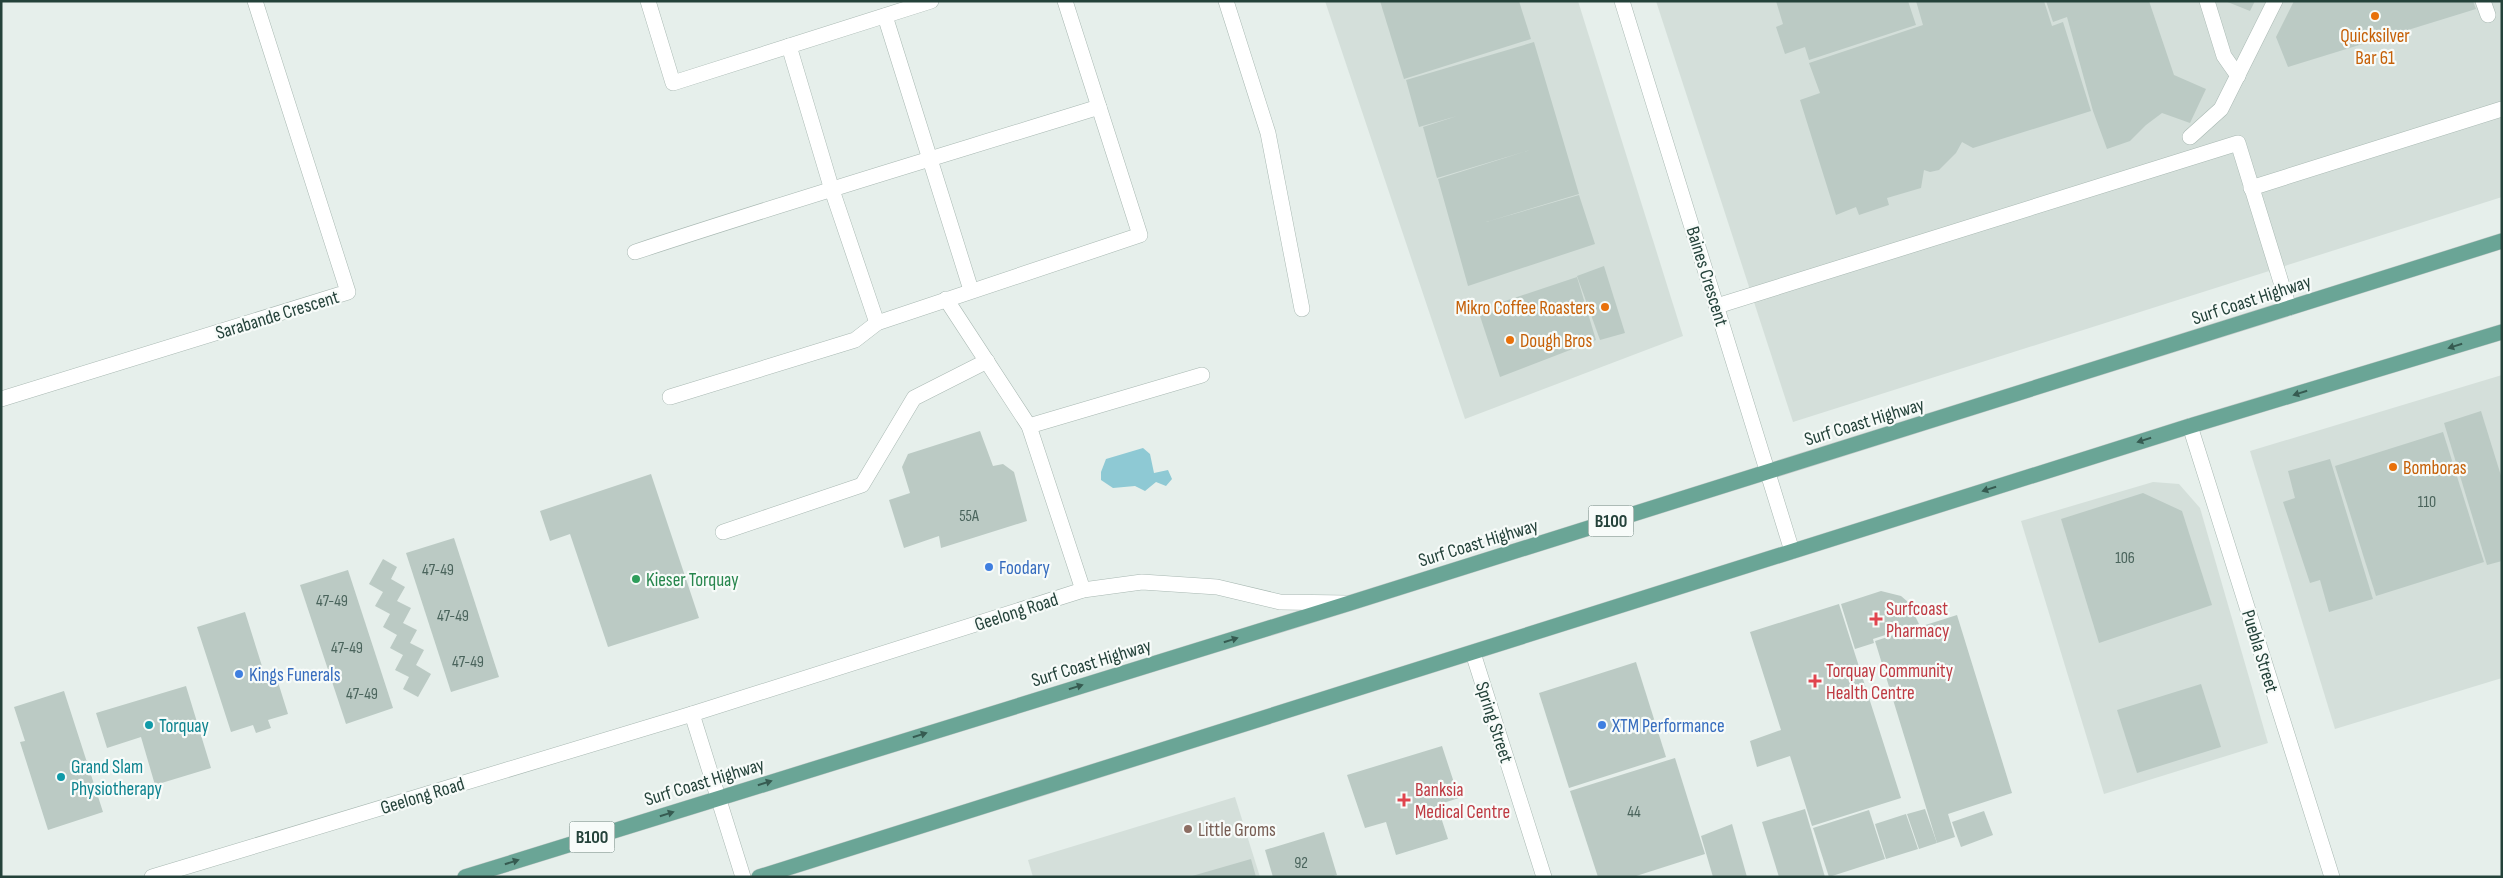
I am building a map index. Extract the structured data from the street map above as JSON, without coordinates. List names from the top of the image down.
{
  "streets": {
    "main road": ["Surf Coast Highway", "B100"],
    "street": [
      "Baines Crescent",
      "Sarabande Crescent",
      "Geelong Road",
      "Puebla Street",
      "Spring Street"
    ]
  },
  "crossings": [
    ["Baines Crescent", "Surf Coast Highway"],
    ["Surf Coast Highway", "Geelong Road"]
  ],
  "places": {
    "other": [
      "Quicksilver Bar 61",
      "Mikro Coffee Roasters",
      "Dough Bros",
      "Bomboras",
      "Foodary",
      "Kieser Torquay",
      "Kings Funerals",
      "Torquay",
      "XTM Performance",
      "Grand Slam Physiotherapy",
      "Little Groms"
    ],
    "health": ["Surfcoast Pharmacy", "Torquay Community Health Centre", "Banksia Medical Centre"]
  },
  "house_numbers": [
    "110",
    "55A",
    "106",
    "47-49",
    "47-49",
    "47-49",
    "47-49",
    "47-49",
    "47-49",
    "44",
    "92"
  ]
}
